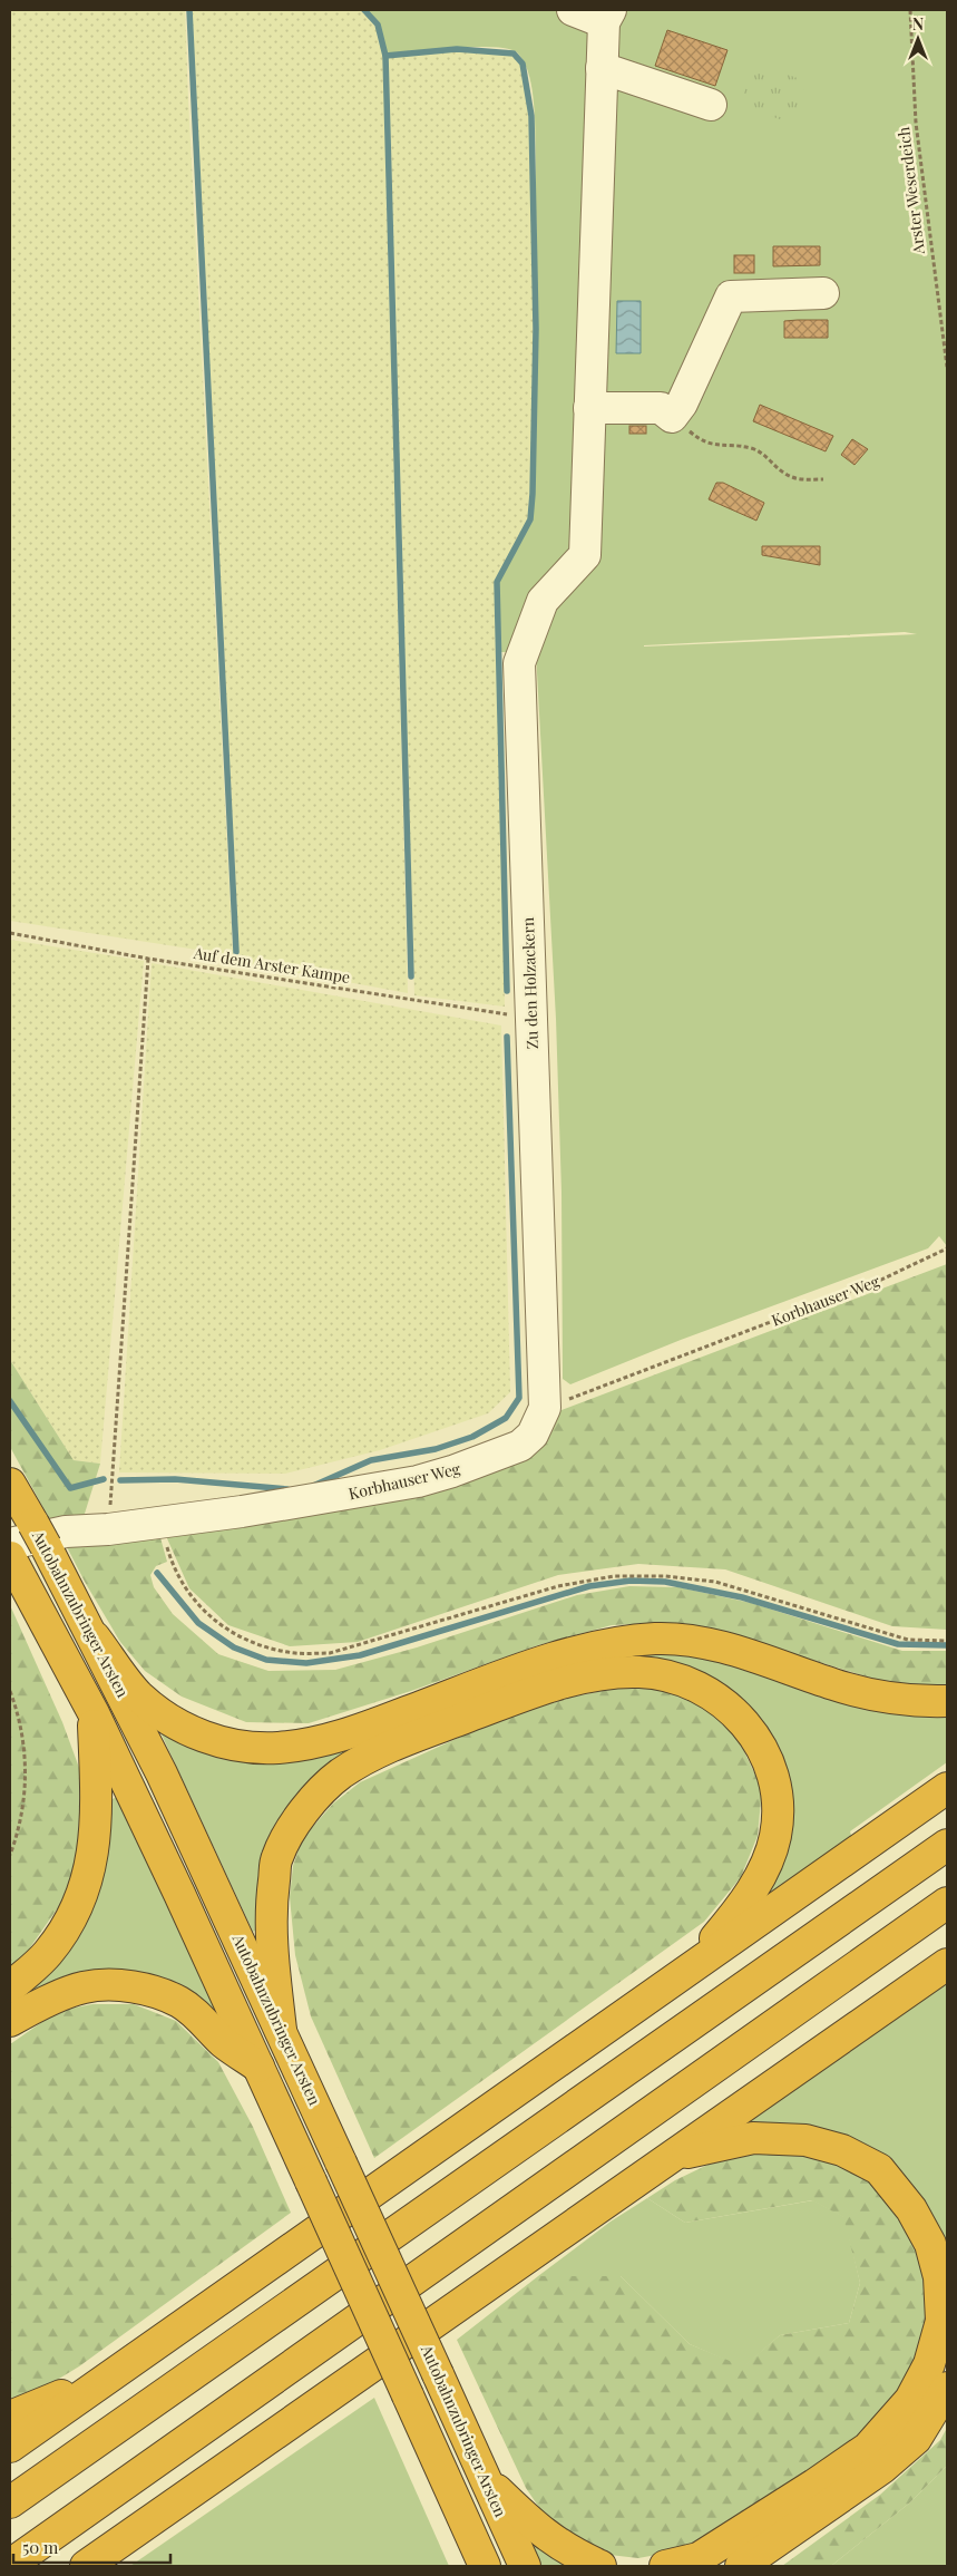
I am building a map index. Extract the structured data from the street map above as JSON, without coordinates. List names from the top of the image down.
{
  "streets": {
    "highway": ["Autobahnzubringer Arsten"],
    "lane": ["Zu den Holzackern", "Korbhauser Weg"],
    "path": ["Arster Weserdeich", "Auf dem Arster Kampe"]
  },
  "crossings": [
    ["Auf dem Arster Kampe", "Zu den Holzackern"],
    ["Zu den Holzackern", "Korbhauser Weg"]
  ],
  "scale_bar": "50 m",
  "north": "top"
}
